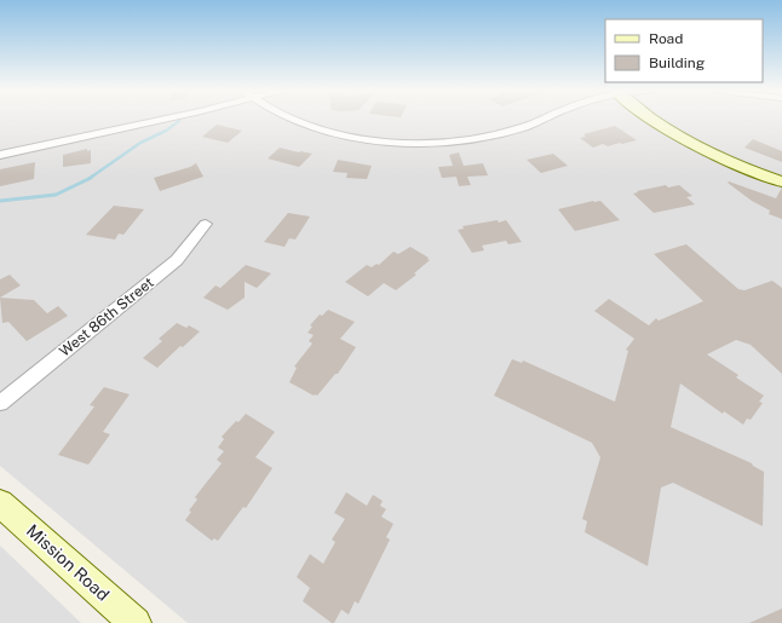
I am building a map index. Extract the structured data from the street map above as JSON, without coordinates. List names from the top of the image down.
{
  "streets": {
    "street": ["West 86th Street", "Mission Road"]
  },
  "legend": ["Road", "Building"]
}
